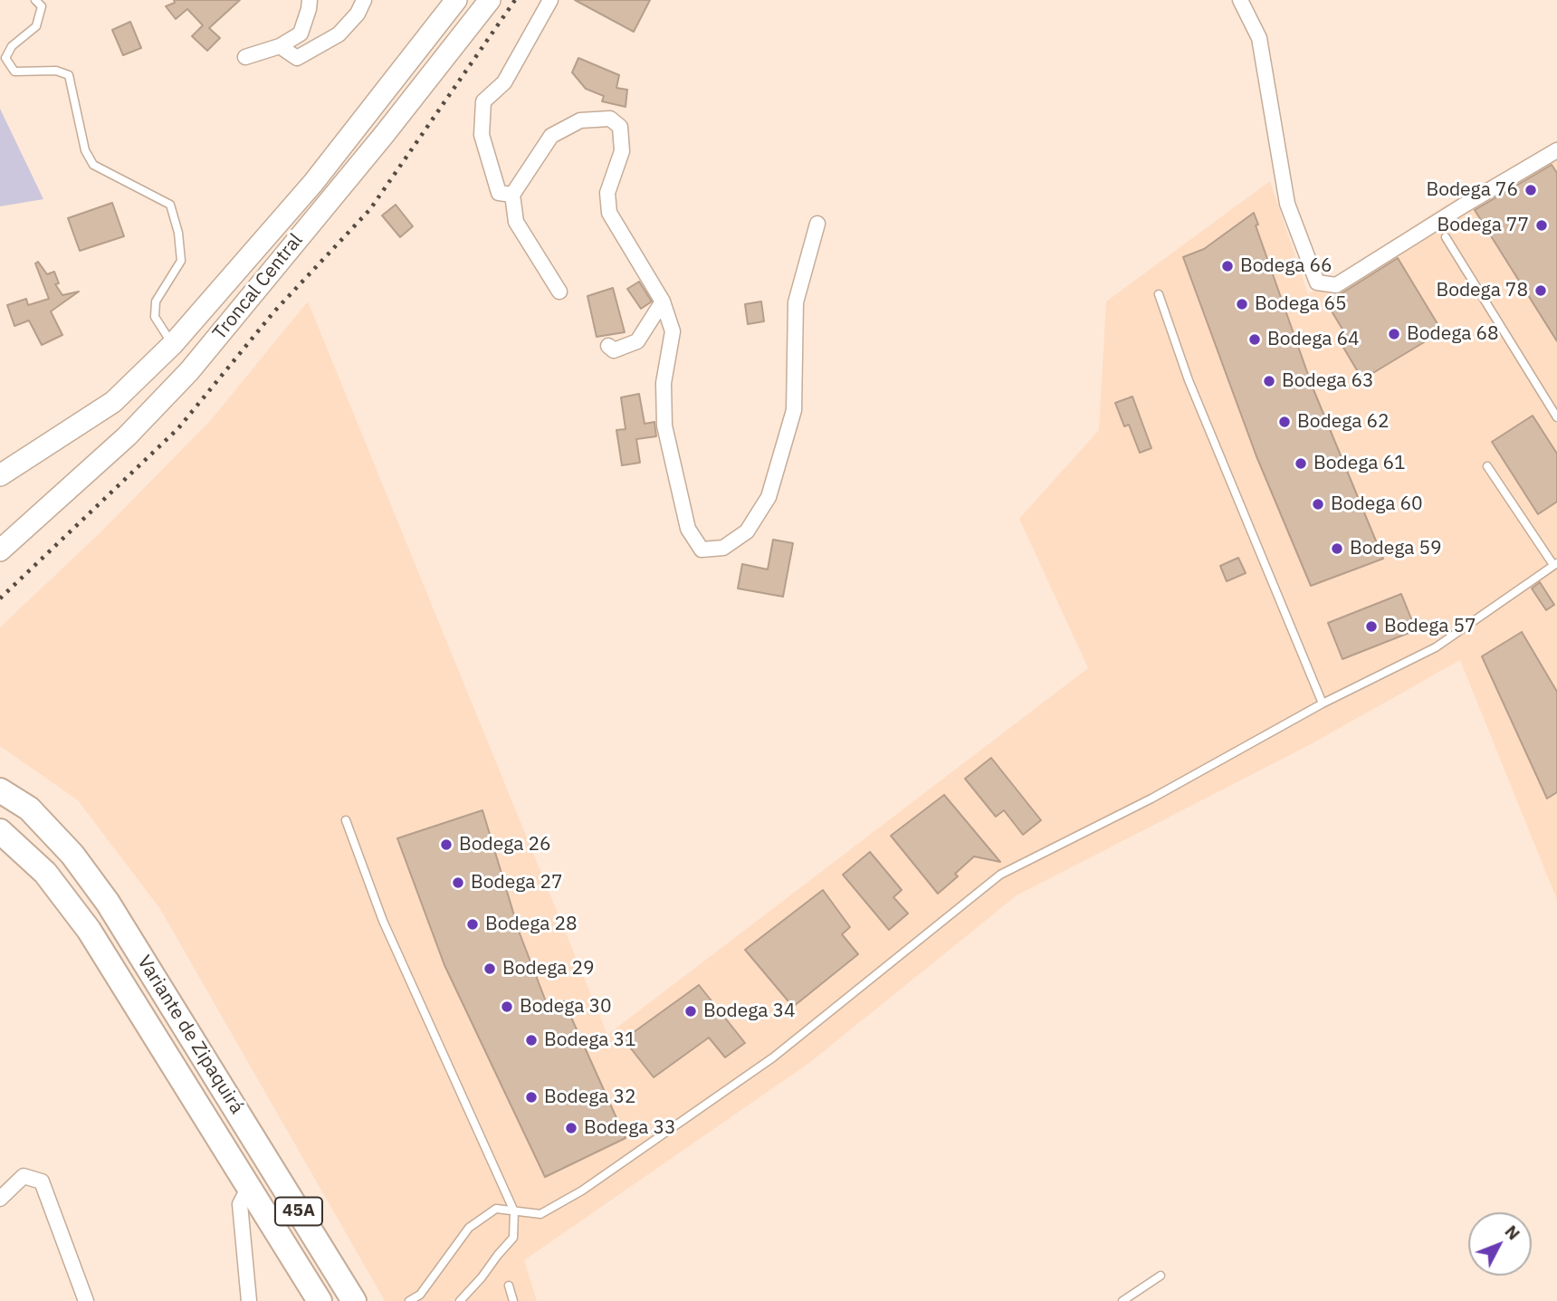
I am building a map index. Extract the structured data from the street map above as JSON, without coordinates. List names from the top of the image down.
{
  "streets": {
    "highway": ["Variante de Zipaquirá", "45A"],
    "main road": ["Troncal Central"]
  },
  "places": [
    "Bodega 76",
    "Bodega 77",
    "Bodega 66",
    "Bodega 78",
    "Bodega 65",
    "Bodega 68",
    "Bodega 64",
    "Bodega 63",
    "Bodega 62",
    "Bodega 61",
    "Bodega 60",
    "Bodega 59",
    "Bodega 57",
    "Bodega 26",
    "Bodega 27",
    "Bodega 28",
    "Bodega 29",
    "Bodega 30",
    "Bodega 34",
    "Bodega 31",
    "Bodega 32",
    "Bodega 33"
  ],
  "north": "top right"
}
